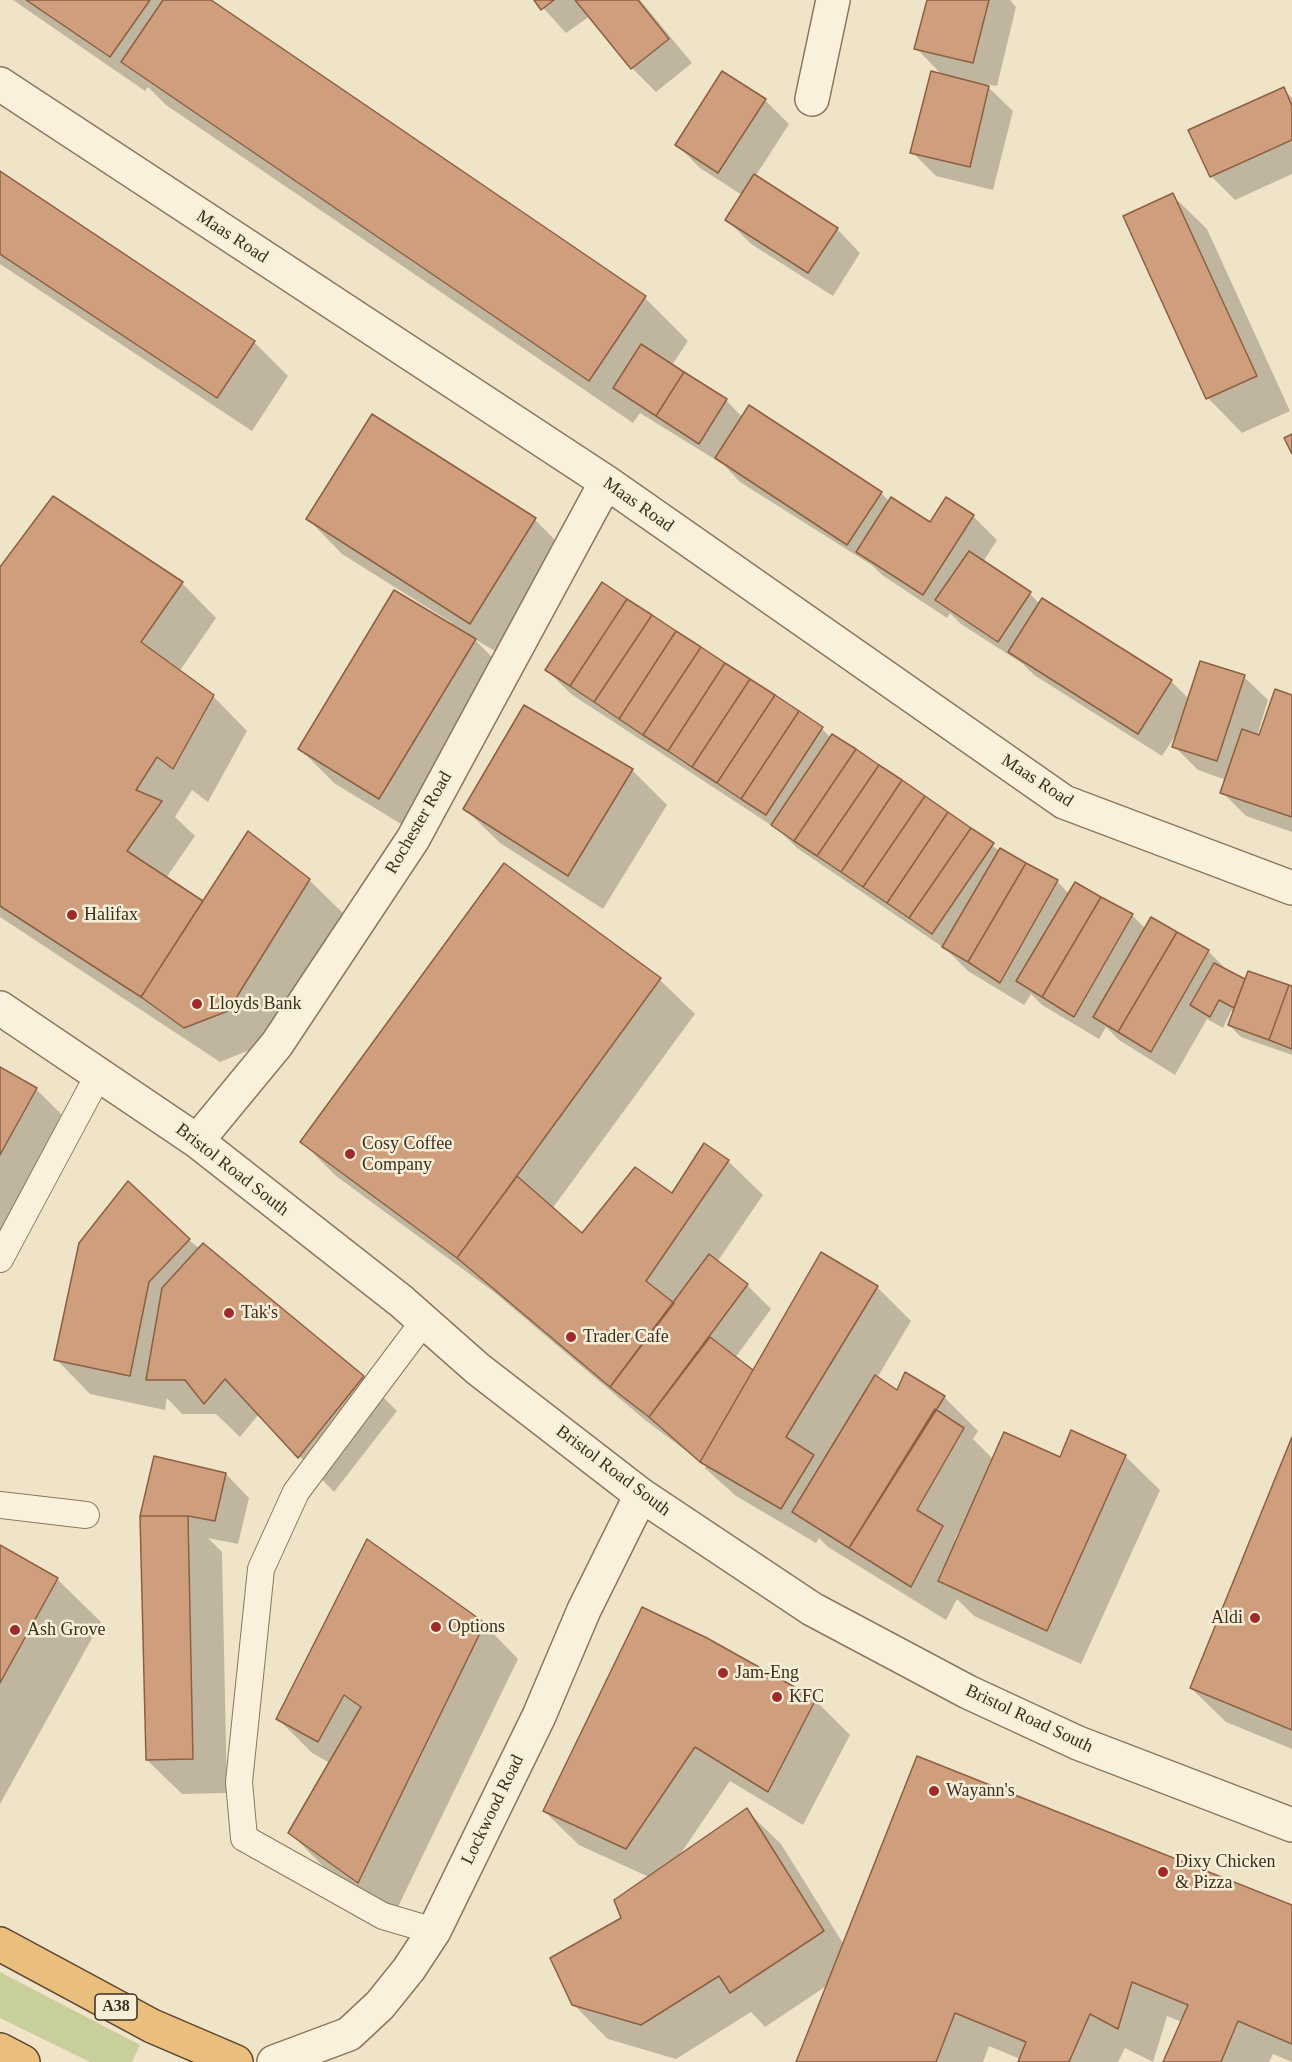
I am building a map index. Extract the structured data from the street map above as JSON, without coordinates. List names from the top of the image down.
{
  "streets": {
    "highway": ["A38"],
    "street": [
      "Maas Road",
      "Rochester Road",
      "Bristol Road South",
      "Lockwood Road"
    ]
  },
  "crossings": [
    ["Maas Road", "Rochester Road"],
    ["Rochester Road", "Bristol Road South"],
    ["Bristol Road South", "Lockwood Road"]
  ],
  "places": [
    "Halifax",
    "Lloyds Bank",
    "Cosy Coffee Company",
    "Tak's",
    "Trader Cafe",
    "Aldi",
    "Options",
    "Ash Grove",
    "Jam-Eng",
    "KFC",
    "Wayann's",
    "Dixy Chicken & Pizza"
  ]
}
